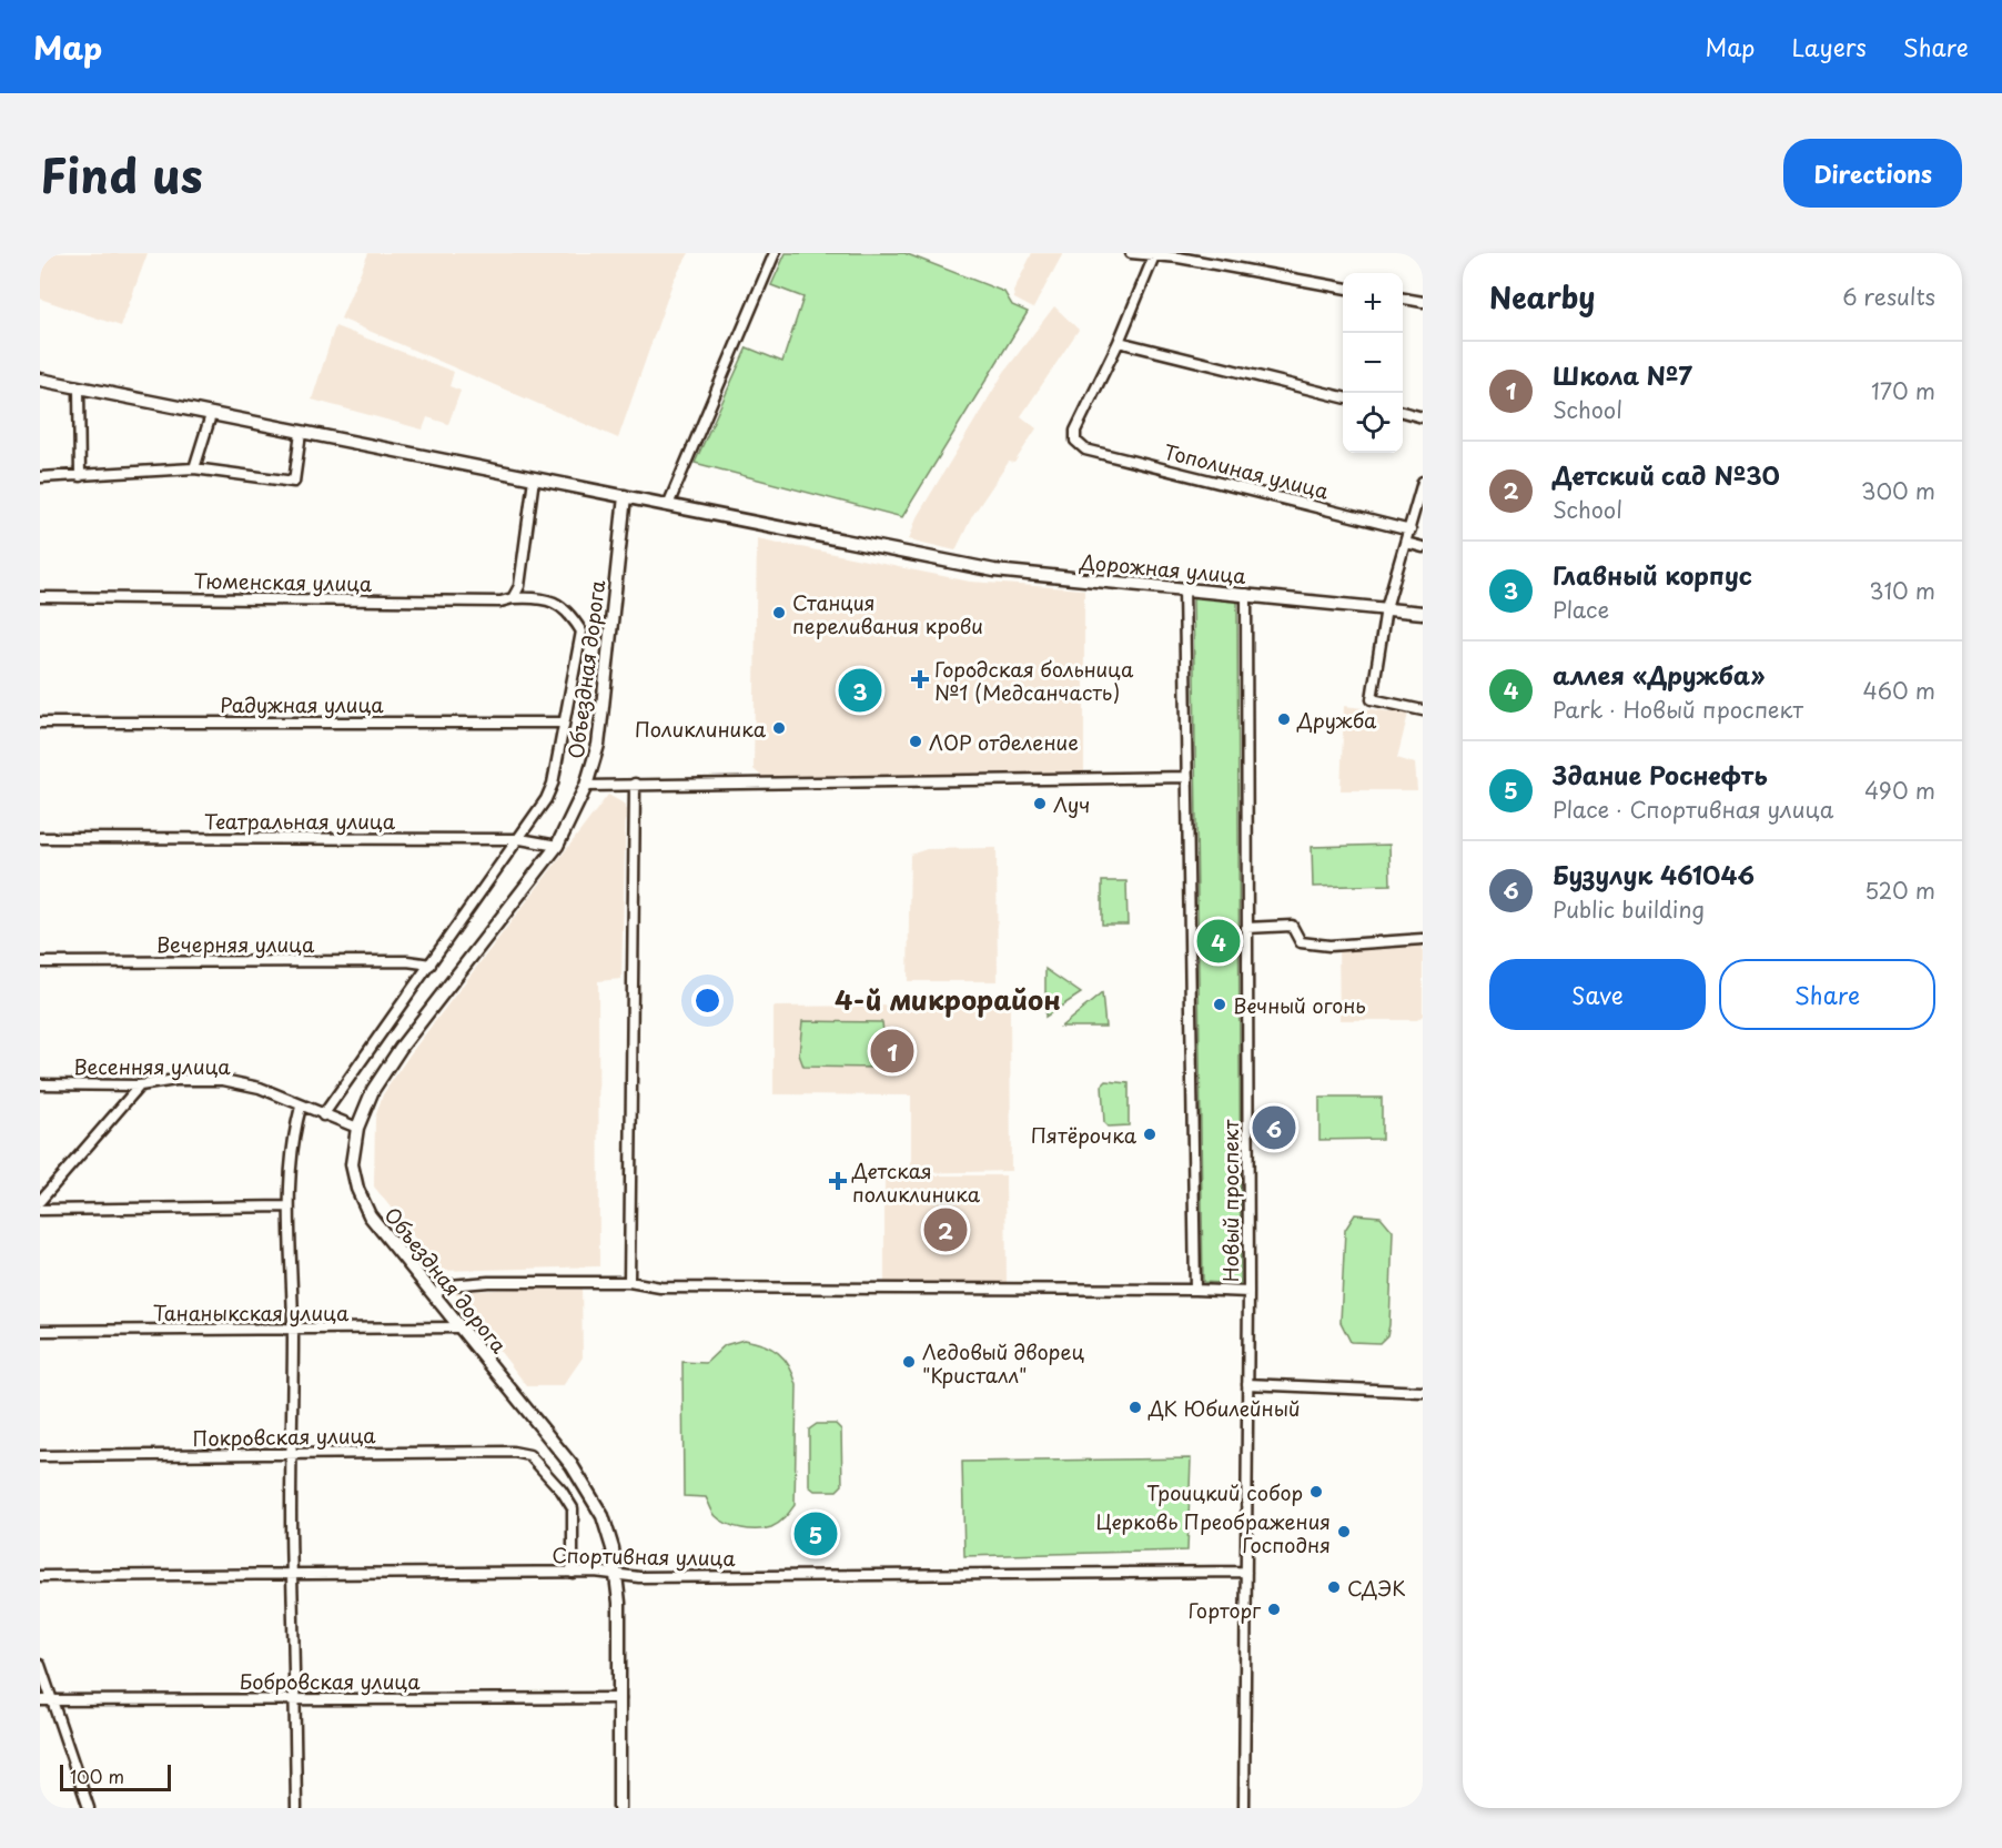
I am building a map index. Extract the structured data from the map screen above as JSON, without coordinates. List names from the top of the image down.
{
  "streets": {
    "main road": ["Дорожная улица", "Объездная дорога"],
    "street": [
      "Тополиная улица",
      "Тюменская улица",
      "Радужная улица",
      "Театральная улица",
      "Вечерняя улица",
      "Весенняя улица",
      "Новый проспект",
      "Тананыкская улица",
      "Покровская улица",
      "Спортивная улица",
      "Бобровская улица"
    ]
  },
  "crossings": [
    ["Дорожная улица", "Объездная дорога"],
    ["Дорожная улица", "Новый проспект"],
    ["Тюменская улица", "Радужная улица"],
    ["Объездная дорога", "Театральная улица"],
    ["Объездная дорога", "Весенняя улица"],
    ["Объездная дорога", "Тананыкская улица"],
    ["Объездная дорога", "Спортивная улица"],
    ["Объездная дорога", "Бобровская улица"],
    ["Новый проспект", "Спортивная улица"],
    ["Покровская улица", "Спортивная улица"]
  ],
  "districts": ["4-й микрорайон"],
  "places": {
    "other": [
      "Станция переливания крови",
      "Дружба",
      "Поликлиника",
      "ЛОР отделение",
      "Луч",
      "Вечный огонь",
      "Пятёрочка",
      "Ледовый дворец \"Кристалл\"",
      "ДК Юбилейный",
      "Троицкий собор",
      "Церковь Преображения Господня",
      "СДЭК",
      "Горторг"
    ],
    "health": ["Городская больница №1 (Медсанчасть)", "Детская поликлиника"]
  },
  "scale_bar": "100 m",
  "page": {
    "header": "Map",
    "nav": ["Map", "Layers", "Share"],
    "title": "Find us",
    "buttons": [
      "Directions",
      ["Save", "Share"]
    ],
    "heading": ["Nearby", "6 results"],
    "map_buttons": ["+", "−"],
    "list": [
      {
        "mark": "1",
        "name": "Школа №7",
        "note": "School",
        "value": "170 m"
      },
      {
        "mark": "2",
        "name": "Детский сад №30",
        "note": "School",
        "value": "300 m"
      },
      {
        "mark": "3",
        "name": "Главный корпус",
        "note": "Place",
        "value": "310 m"
      },
      {
        "mark": "4",
        "name": "аллея «Дружба»",
        "note": "Park · Новый проспект",
        "value": "460 m"
      },
      {
        "mark": "5",
        "name": "Здание Роснефть",
        "note": "Place · Спортивная улица",
        "value": "490 m"
      },
      {
        "mark": "6",
        "name": "Бузулук 461046",
        "note": "Public building",
        "value": "520 m"
      }
    ],
    "pins": [
      "3",
      "4",
      "1",
      "6",
      "2",
      "5"
    ],
    "scale": "100 m"
  }
}
